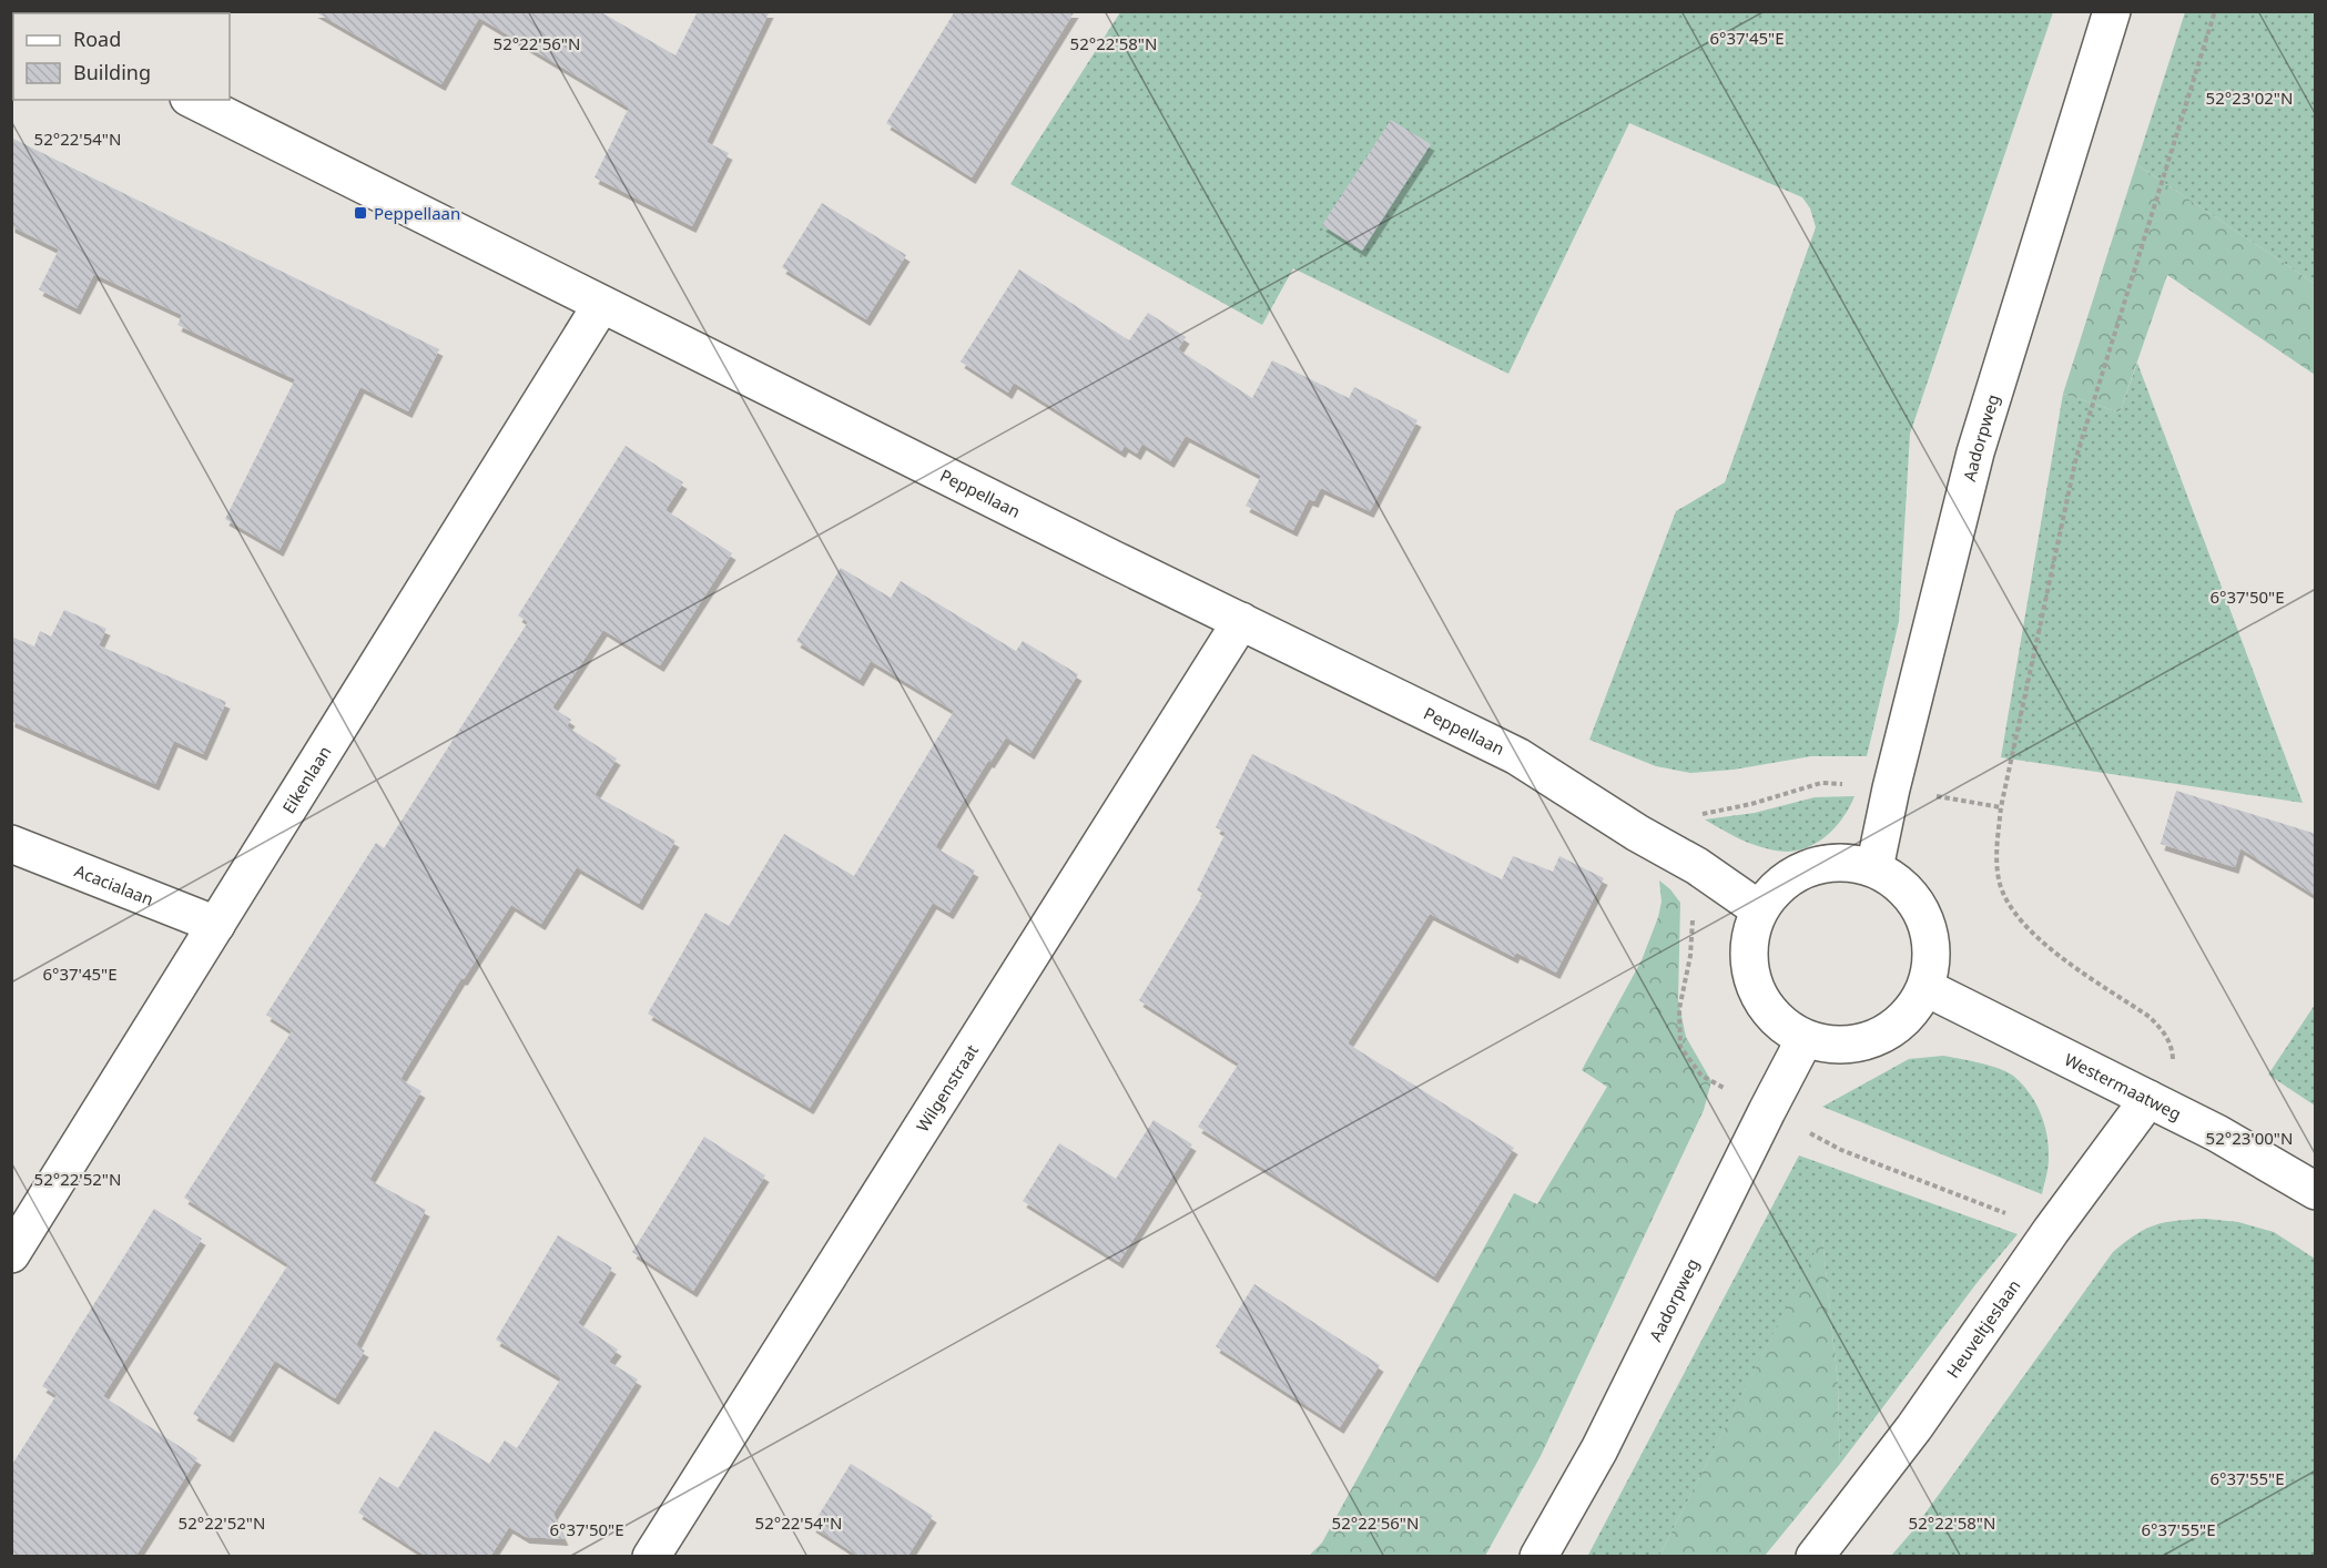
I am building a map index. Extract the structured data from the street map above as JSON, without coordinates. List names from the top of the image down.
{
  "streets": {
    "street": [
      "Aadorpweg",
      "Peppellaan",
      "Eikenlaan",
      "Acacialaan",
      "Westermaatweg",
      "Wilgenstraat",
      "Heuveltjeslaan"
    ]
  },
  "crossings": [
    ["Aadorpweg", "Peppellaan"],
    ["Aadorpweg", "Westermaatweg"],
    ["Peppellaan", "Eikenlaan"],
    ["Peppellaan", "Westermaatweg"],
    ["Peppellaan", "Wilgenstraat"],
    ["Eikenlaan", "Acacialaan"],
    ["Westermaatweg", "Heuveltjeslaan"]
  ],
  "places": {
    "transit": ["Peppellaan"]
  },
  "legend": ["Road", "Building"],
  "coordinates": [
    "6°37'45\"E",
    "52°22'56\"N",
    "52°22'58\"N",
    "52°23'02\"N",
    "52°22'54\"N",
    "6°37'50\"E",
    "52°23'00\"N",
    "52°22'52\"N",
    "6°37'55\"E"
  ]
}
